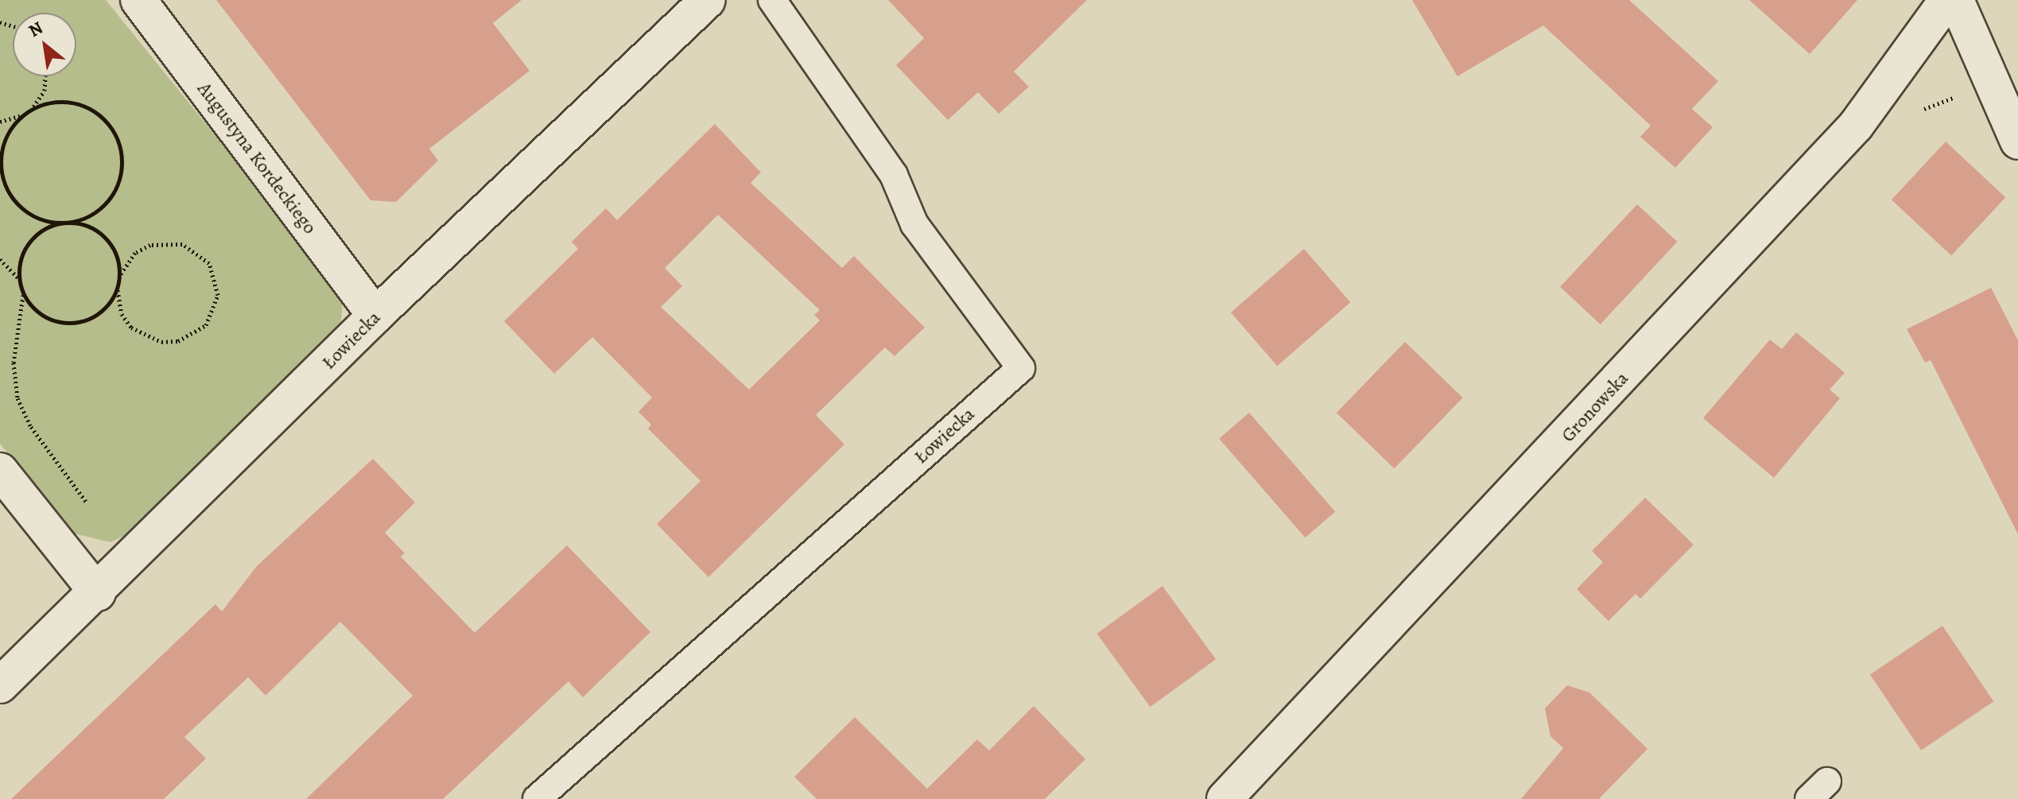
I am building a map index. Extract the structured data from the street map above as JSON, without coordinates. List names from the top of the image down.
{
  "streets": {
    "street": ["Augustyna Kordeckiego", "Łowiecka", "Gronowska"]
  },
  "crossings": [
    ["Augustyna Kordeckiego", "Łowiecka"]
  ],
  "north": "top left"
}
